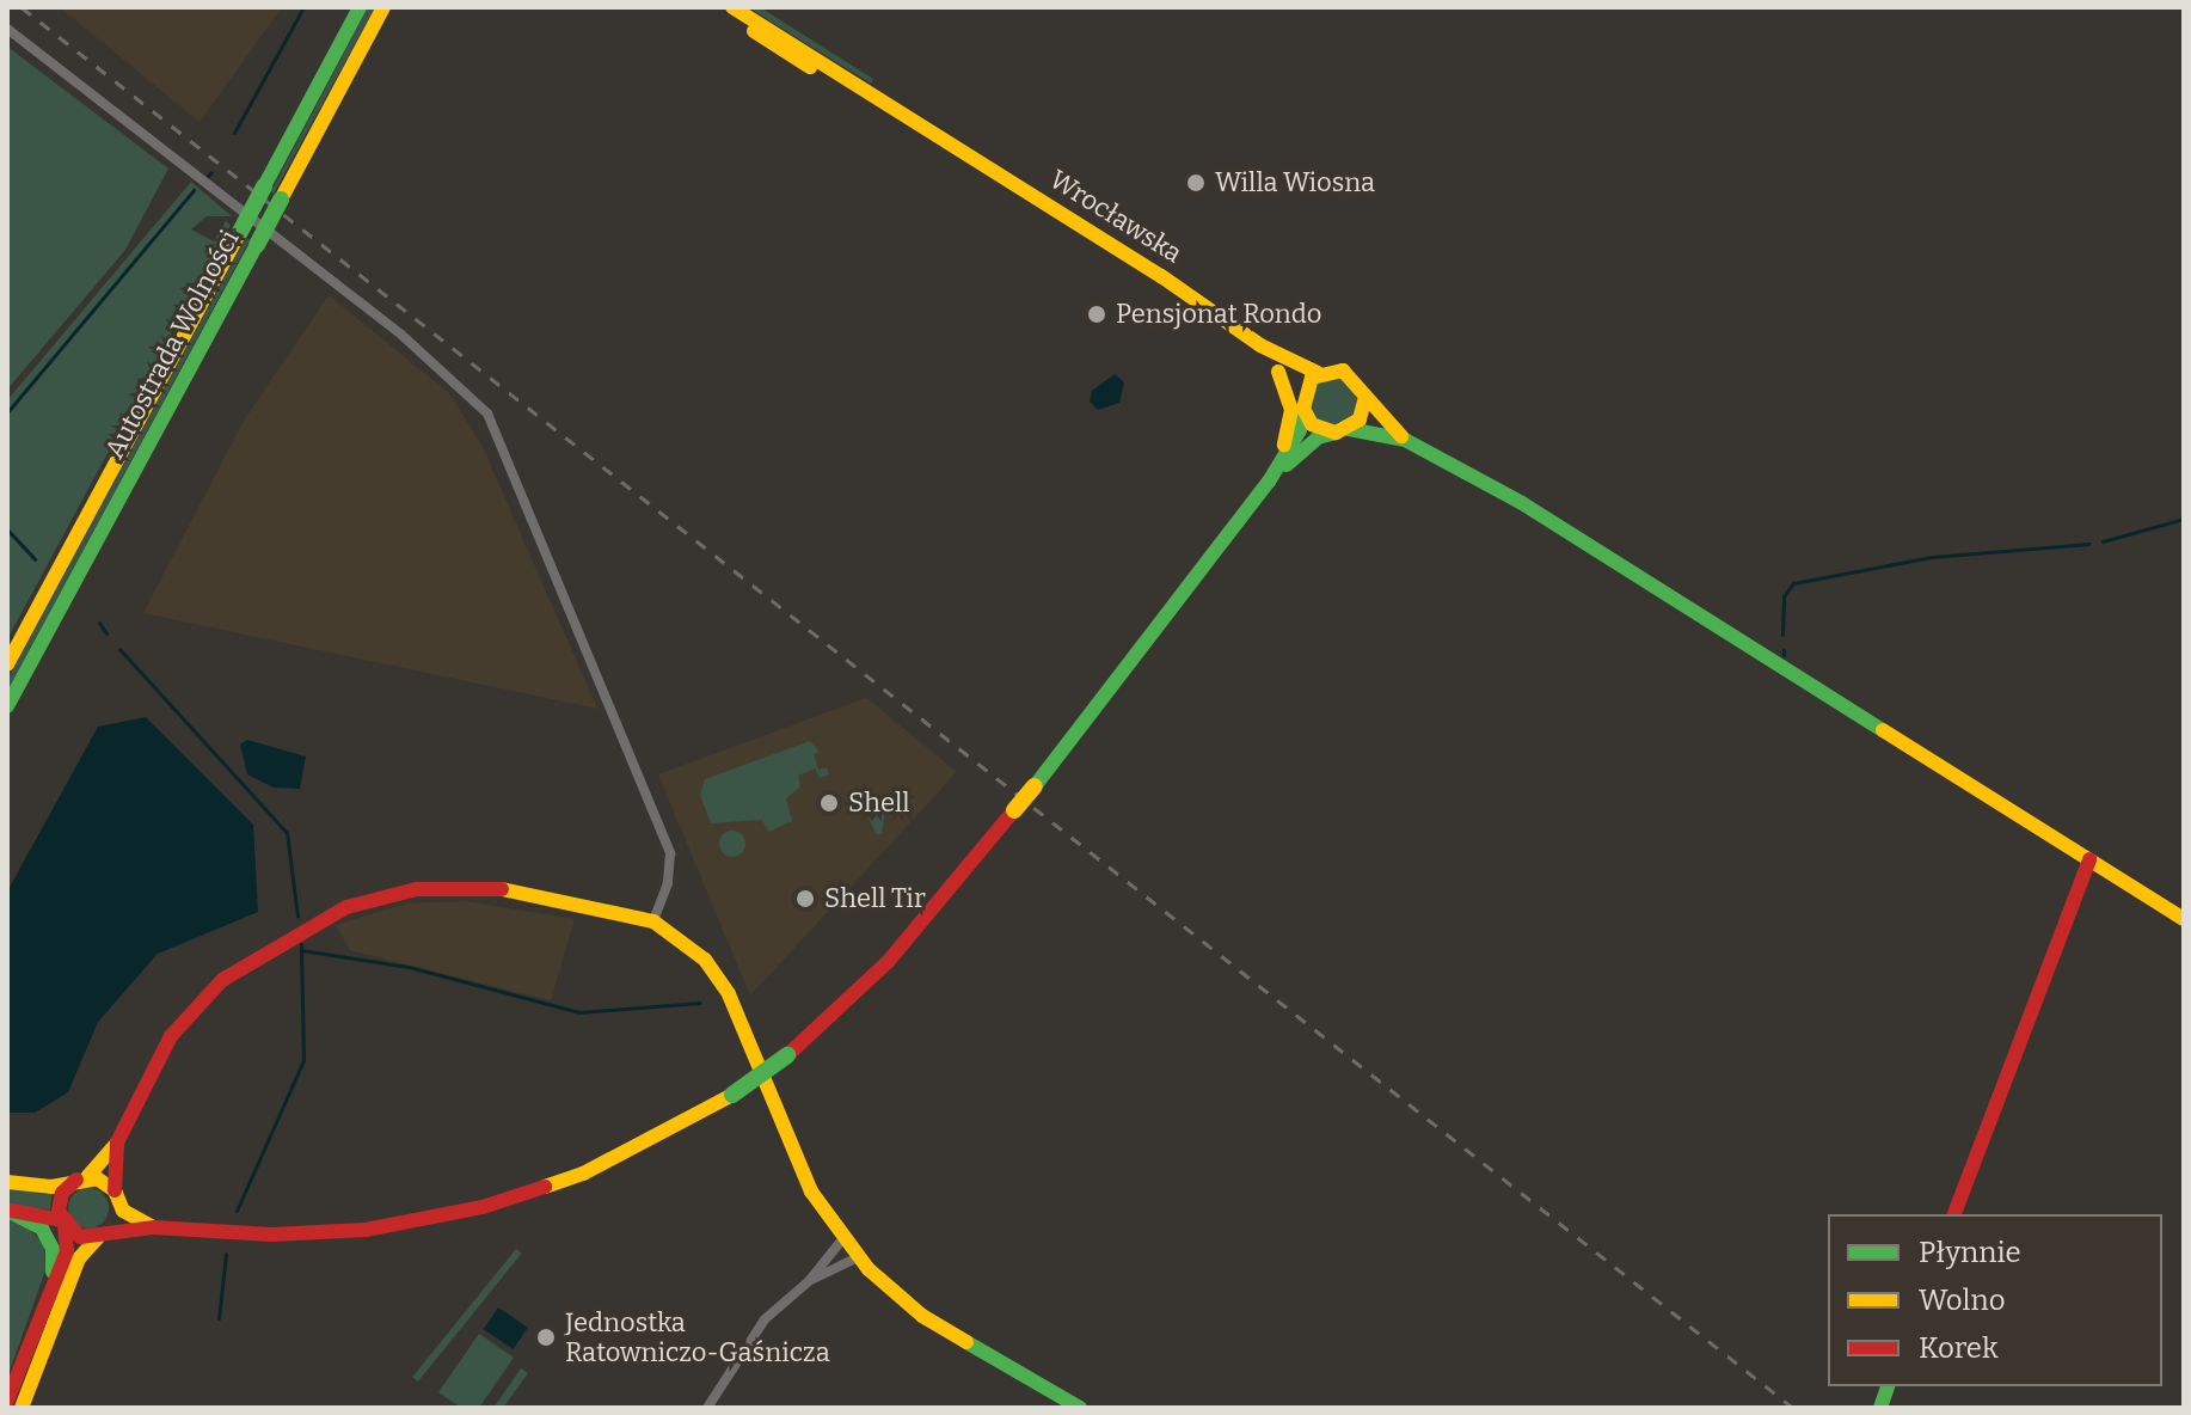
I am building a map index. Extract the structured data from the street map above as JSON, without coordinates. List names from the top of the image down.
{
  "streets": {
    "main road": ["Wrocławska", "Autostrada Wolności"]
  },
  "places": [
    "Willa Wiosna",
    "Pensjonat Rondo",
    "Shell",
    "Shell Tir",
    "Jednostka Ratowniczo-Gaśnicza"
  ],
  "legend": ["Płynnie", "Wolno", "Korek"]
}
